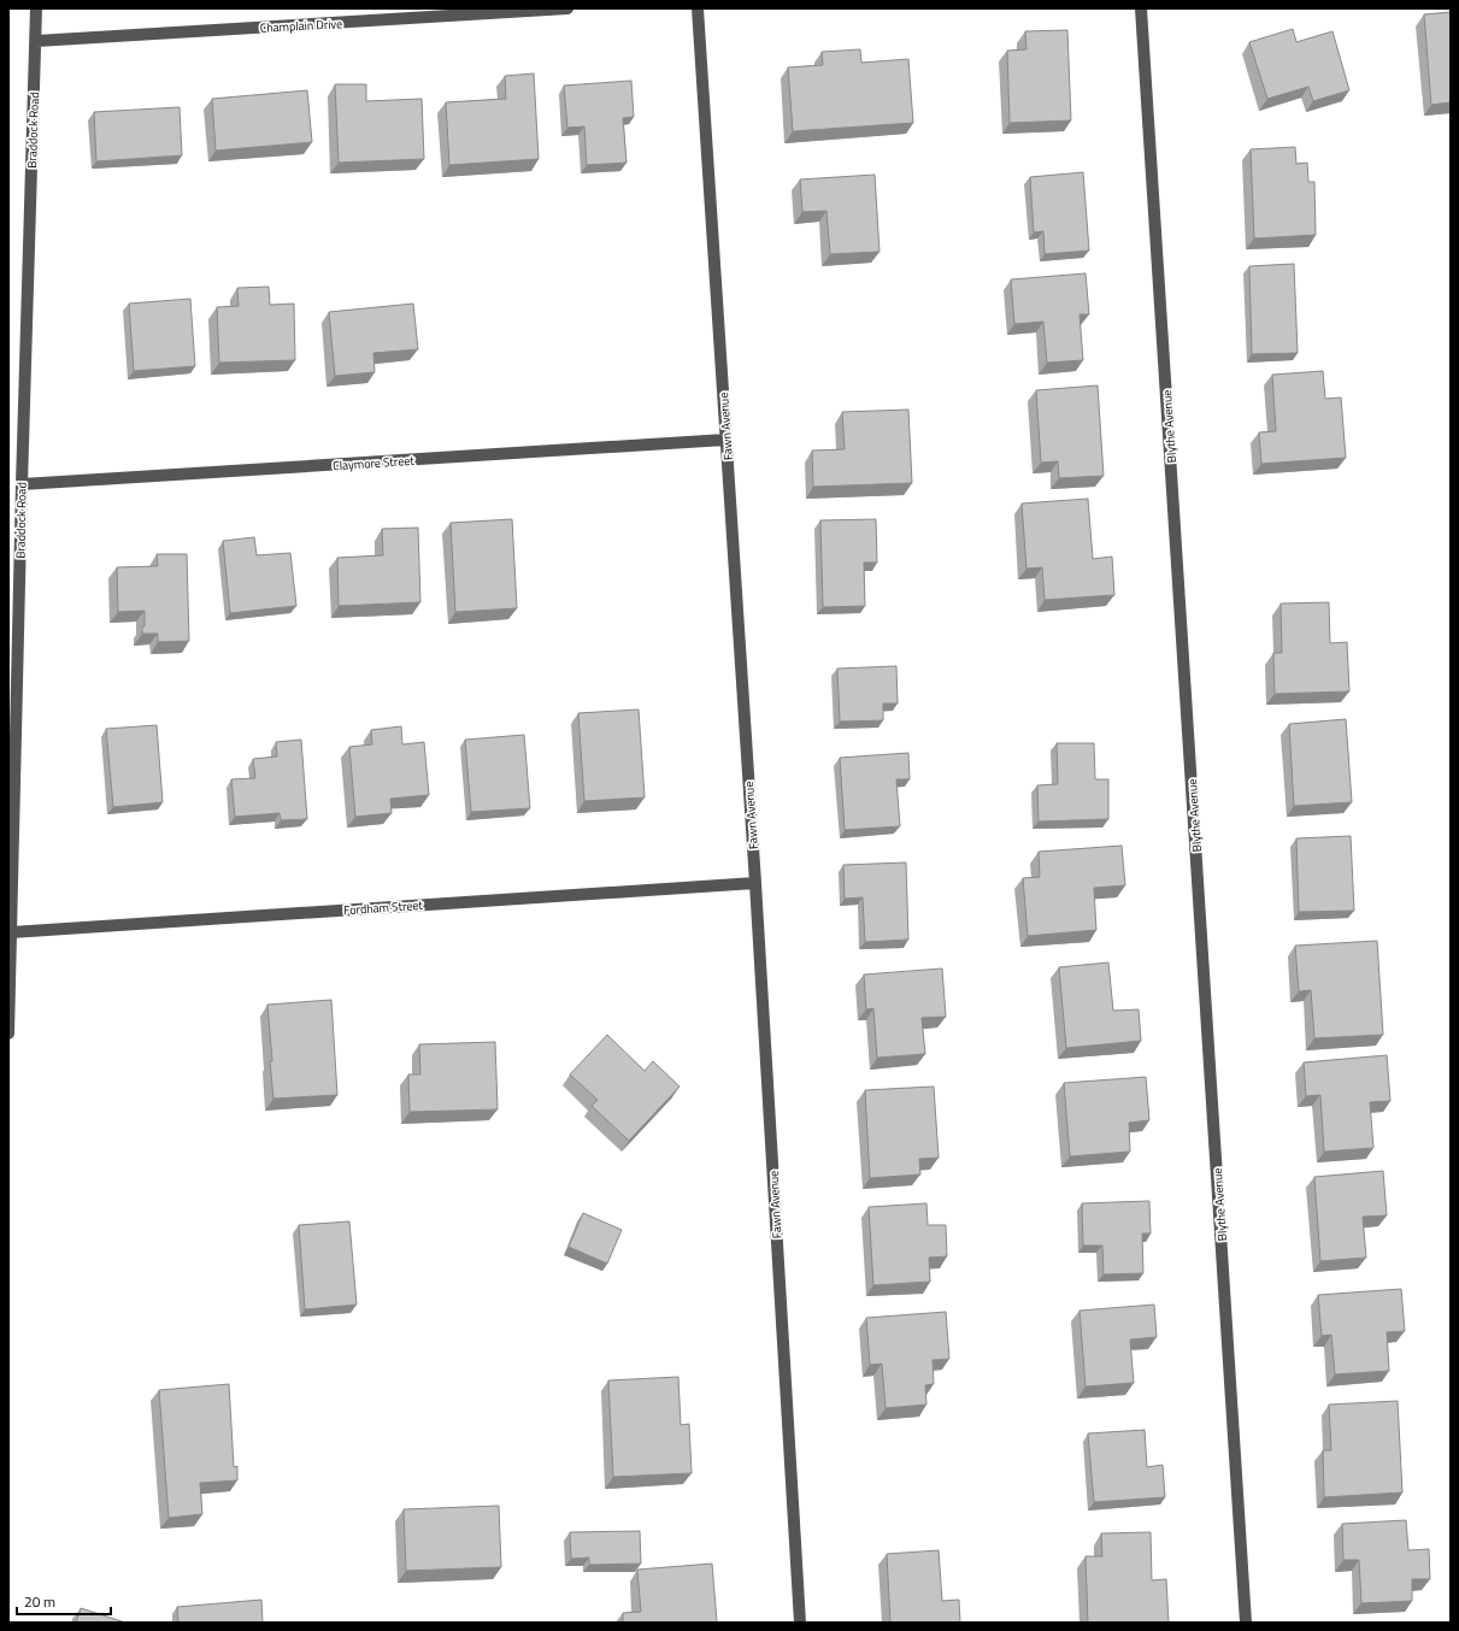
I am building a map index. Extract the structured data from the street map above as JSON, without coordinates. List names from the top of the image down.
{
  "streets": {
    "street": [
      "Champlain Drive",
      "Braddock Road",
      "Fawn Avenue",
      "Blythe Avenue",
      "Claymore Street",
      "Fordham Street"
    ]
  },
  "crossings": [
    ["Champlain Drive", "Braddock Road"],
    ["Braddock Road", "Claymore Street"],
    ["Braddock Road", "Fordham Street"],
    ["Fawn Avenue", "Claymore Street"],
    ["Fawn Avenue", "Fordham Street"]
  ],
  "scale_bar": "20 m"
}
